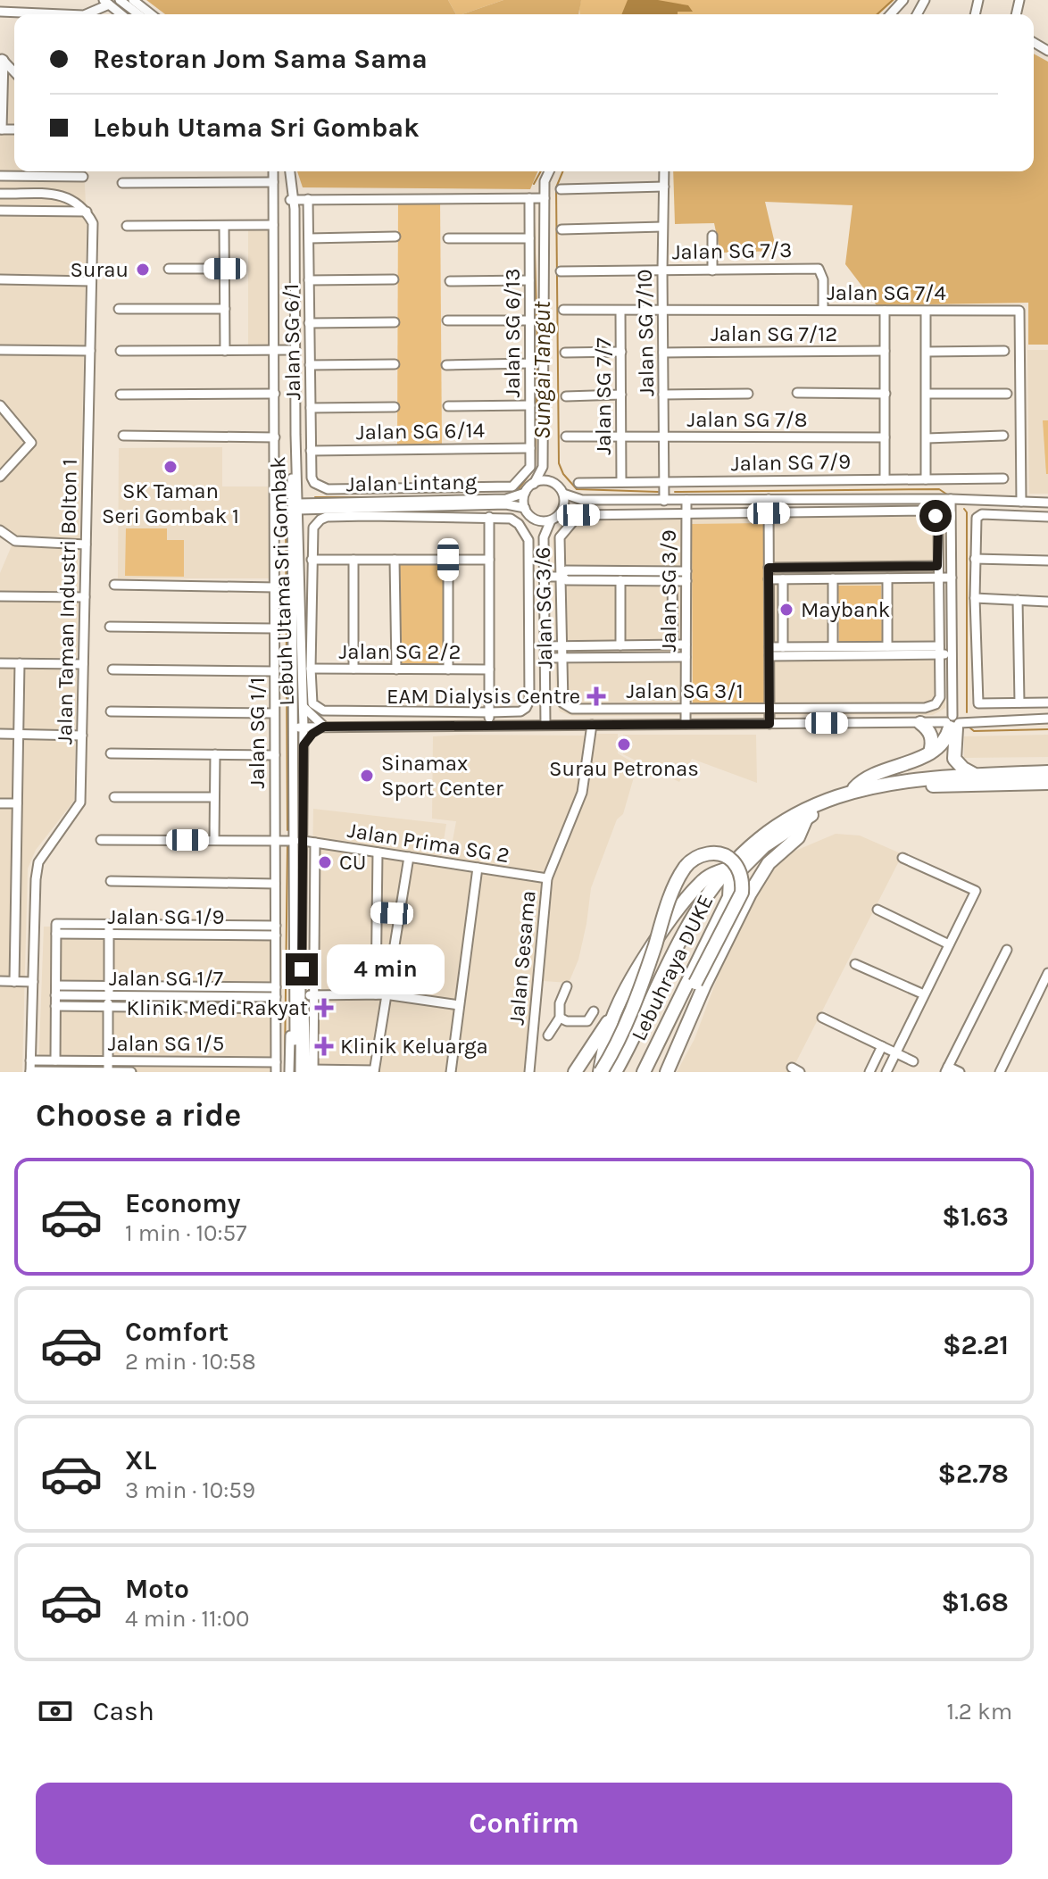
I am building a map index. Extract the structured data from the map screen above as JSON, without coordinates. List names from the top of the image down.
{
  "streets": {
    "highway": ["Lebuhraya DUKE"],
    "street": [
      "Jalan SG 7/3",
      "Jalan SG 7/4",
      "Jalan SG 6/13",
      "Jalan SG 7/10",
      "Jalan SG 7/12",
      "Jalan SG 6/1",
      "Jalan SG 7/7",
      "Jalan SG 7/8",
      "Jalan SG 6/14",
      "Jalan SG 7/9",
      "Jalan Lintang",
      "Lebuh Utama Sri Gombak",
      "Jalan SG 3/9",
      "Jalan Taman Industri Bolton 1",
      "Jalan SG 3/6",
      "Jalan SG 2/2",
      "Jalan SG 3/1",
      "Jalan SG 1/1",
      "Jalan Prima SG 2",
      "Jalan SG 1/9",
      "Jalan Sesama",
      "Jalan SG 1/7",
      "Jalan SG 1/5"
    ]
  },
  "crossings": [
    ["Jalan SG 7/3", "Jalan SG 7/4"],
    ["Jalan SG 7/3", "Jalan SG 7/10"],
    ["Jalan SG 7/4", "Jalan SG 7/10"],
    ["Jalan SG 7/4", "Jalan SG 7/7"],
    ["Jalan SG 6/13", "Jalan SG 6/1"],
    ["Jalan SG 6/13", "Jalan SG 6/14"],
    ["Jalan SG 7/10", "Jalan SG 7/12"],
    ["Jalan SG 7/10", "Jalan SG 7/8"],
    ["Jalan SG 7/10", "Jalan SG 7/9"],
    ["Jalan SG 6/1", "Jalan SG 6/14"],
    ["Jalan SG 7/7", "Jalan SG 7/8"],
    ["Jalan SG 7/7", "Jalan SG 7/9"],
    ["Jalan Lintang", "Lebuh Utama Sri Gombak"],
    ["Lebuh Utama Sri Gombak", "Jalan Prima SG 2"],
    ["Jalan SG 3/9", "Jalan SG 3/6"],
    ["Jalan SG 3/9", "Jalan SG 3/1"],
    ["Jalan Taman Industri Bolton 1", "Jalan SG 1/5"],
    ["Jalan SG 3/6", "Jalan SG 3/1"],
    ["Jalan SG 1/1", "Jalan Prima SG 2"],
    ["Jalan SG 1/1", "Jalan SG 1/9"],
    ["Jalan SG 1/1", "Jalan SG 1/7"],
    ["Jalan SG 1/1", "Jalan SG 1/5"],
    ["Jalan Prima SG 2", "Jalan Sesama"],
    ["Jalan SG 1/9", "Jalan SG 1/7"]
  ],
  "water": ["Sungai Tangut"],
  "places": {
    "other": [
      "Surau",
      "SK Taman Seri Gombak 1",
      "Maybank",
      "Surau Petronas",
      "Sinamax Sport Center",
      "CU"
    ],
    "health": ["EAM Dialysis Centre", "Klinik Medi Rakyat", "Klinik Keluarga"]
  },
  "page": {
    "banner": ["Restoran Jom Sama Sama", "Lebuh Utama Sri Gombak"],
    "bubble": "4 min",
    "heading": "Choose a ride",
    "list": [
      {
        "name": "Economy",
        "note": "1 min · 10:57",
        "value": "$1.63"
      },
      {
        "name": "Comfort",
        "note": "2 min · 10:58",
        "value": "$2.21"
      },
      {
        "name": "XL",
        "note": "3 min · 10:59",
        "value": "$2.78"
      },
      {
        "name": "Moto",
        "note": "4 min · 11:00",
        "value": "$1.68"
      }
    ],
    "pay": ["Cash", "1.2 km"],
    "buttons": "Confirm"
  }
}
